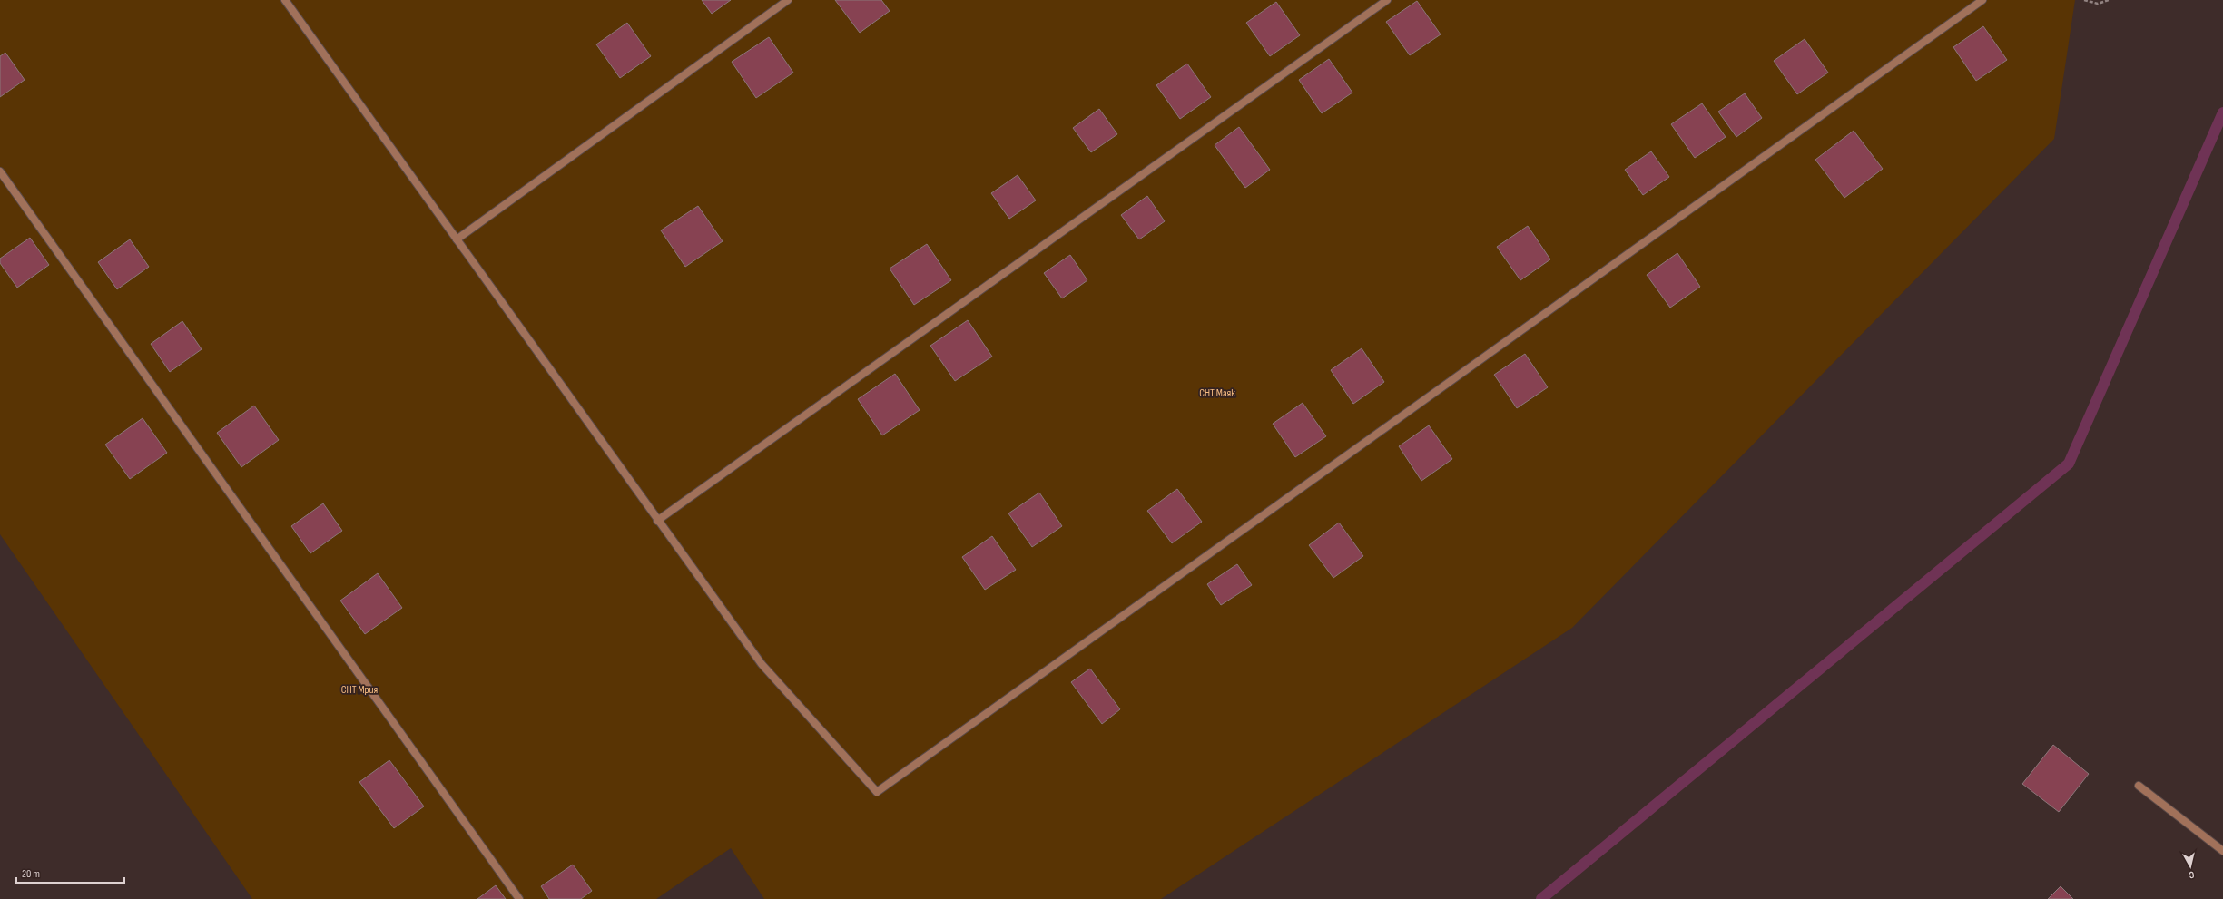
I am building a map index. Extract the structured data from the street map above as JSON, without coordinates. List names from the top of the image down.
{
  "parks": ["СНТ Маяк", "СНТ Мрия"],
  "scale_bar": "20 m",
  "north": "bottom"
}
